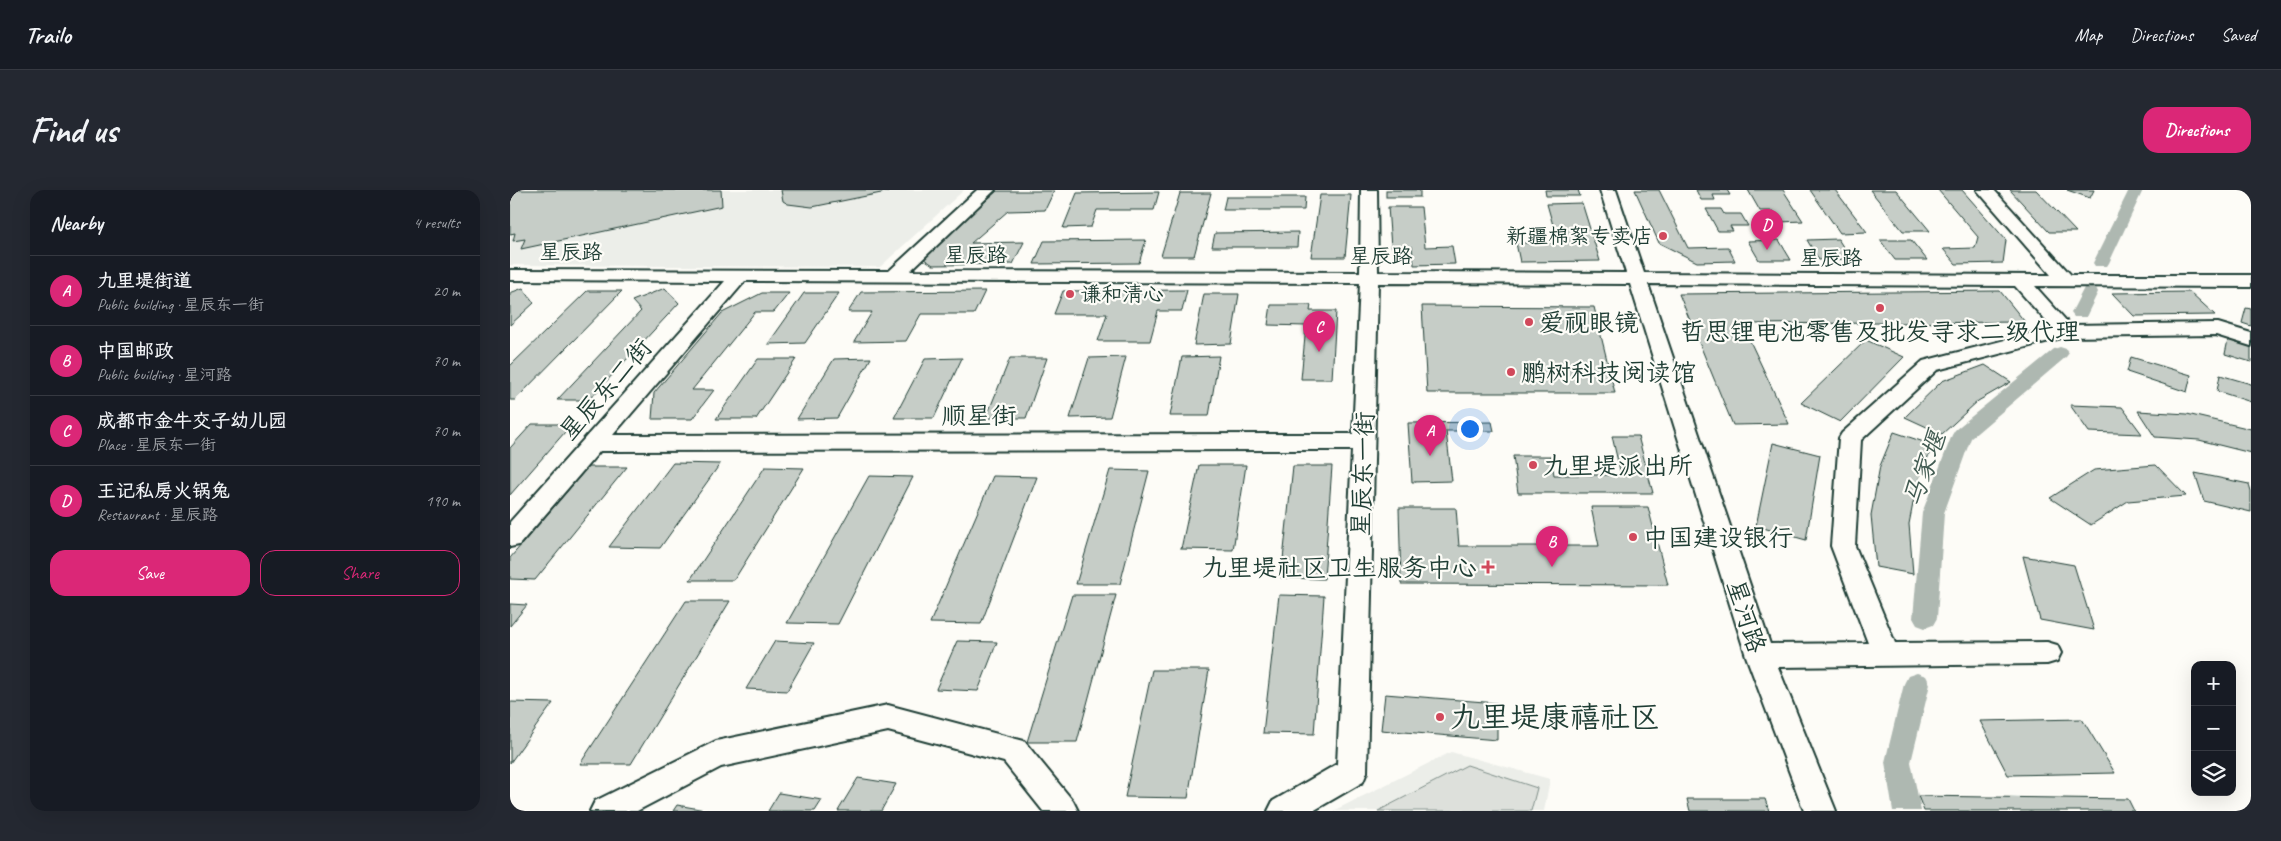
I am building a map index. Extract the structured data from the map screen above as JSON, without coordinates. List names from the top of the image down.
{
  "streets": {
    "street": [
      "星辰路",
      "星辰东二街",
      "顺星街",
      "星辰东一街",
      "星河路"
    ]
  },
  "crossings": [
    ["星辰路", "星辰东二街"],
    ["星辰路", "星辰东一街"],
    ["星辰路", "星河路"],
    ["星辰东二街", "顺星街"],
    ["顺星街", "星辰东一街"]
  ],
  "water": ["马家堰"],
  "places": {
    "other": [
      "新疆棉絮专卖店",
      "谦和清心",
      "哲思锂电池零售及批发寻求二级代理",
      "爱视眼镜",
      "鹏树科技阅读馆",
      "九里堤派出所",
      "中国建设银行",
      "九里堤康禧社区"
    ],
    "health": ["九里堤社区卫生服务中心"]
  },
  "page": {
    "header": "Trailo",
    "nav": ["Map", "Directions", "Saved"],
    "buttons": [
      "Directions",
      ["Save", "Share"]
    ],
    "title": "Find us",
    "heading": ["Nearby", "4 results"],
    "pins": [
      "D",
      "C",
      "A",
      "B"
    ],
    "list": [
      {
        "mark": "A",
        "name": "九里堤街道",
        "note": "Public building · 星辰东一街",
        "value": "20 m"
      },
      {
        "mark": "B",
        "name": "中国邮政",
        "note": "Public building · 星河路",
        "value": "70 m"
      },
      {
        "mark": "C",
        "name": "成都市金牛交子幼儿园",
        "note": "Place · 星辰东一街",
        "value": "70 m"
      },
      {
        "mark": "D",
        "name": "王记私房火锅兔",
        "note": "Restaurant · 星辰路",
        "value": "190 m"
      }
    ],
    "map_buttons": ["+", "−"]
  }
}
